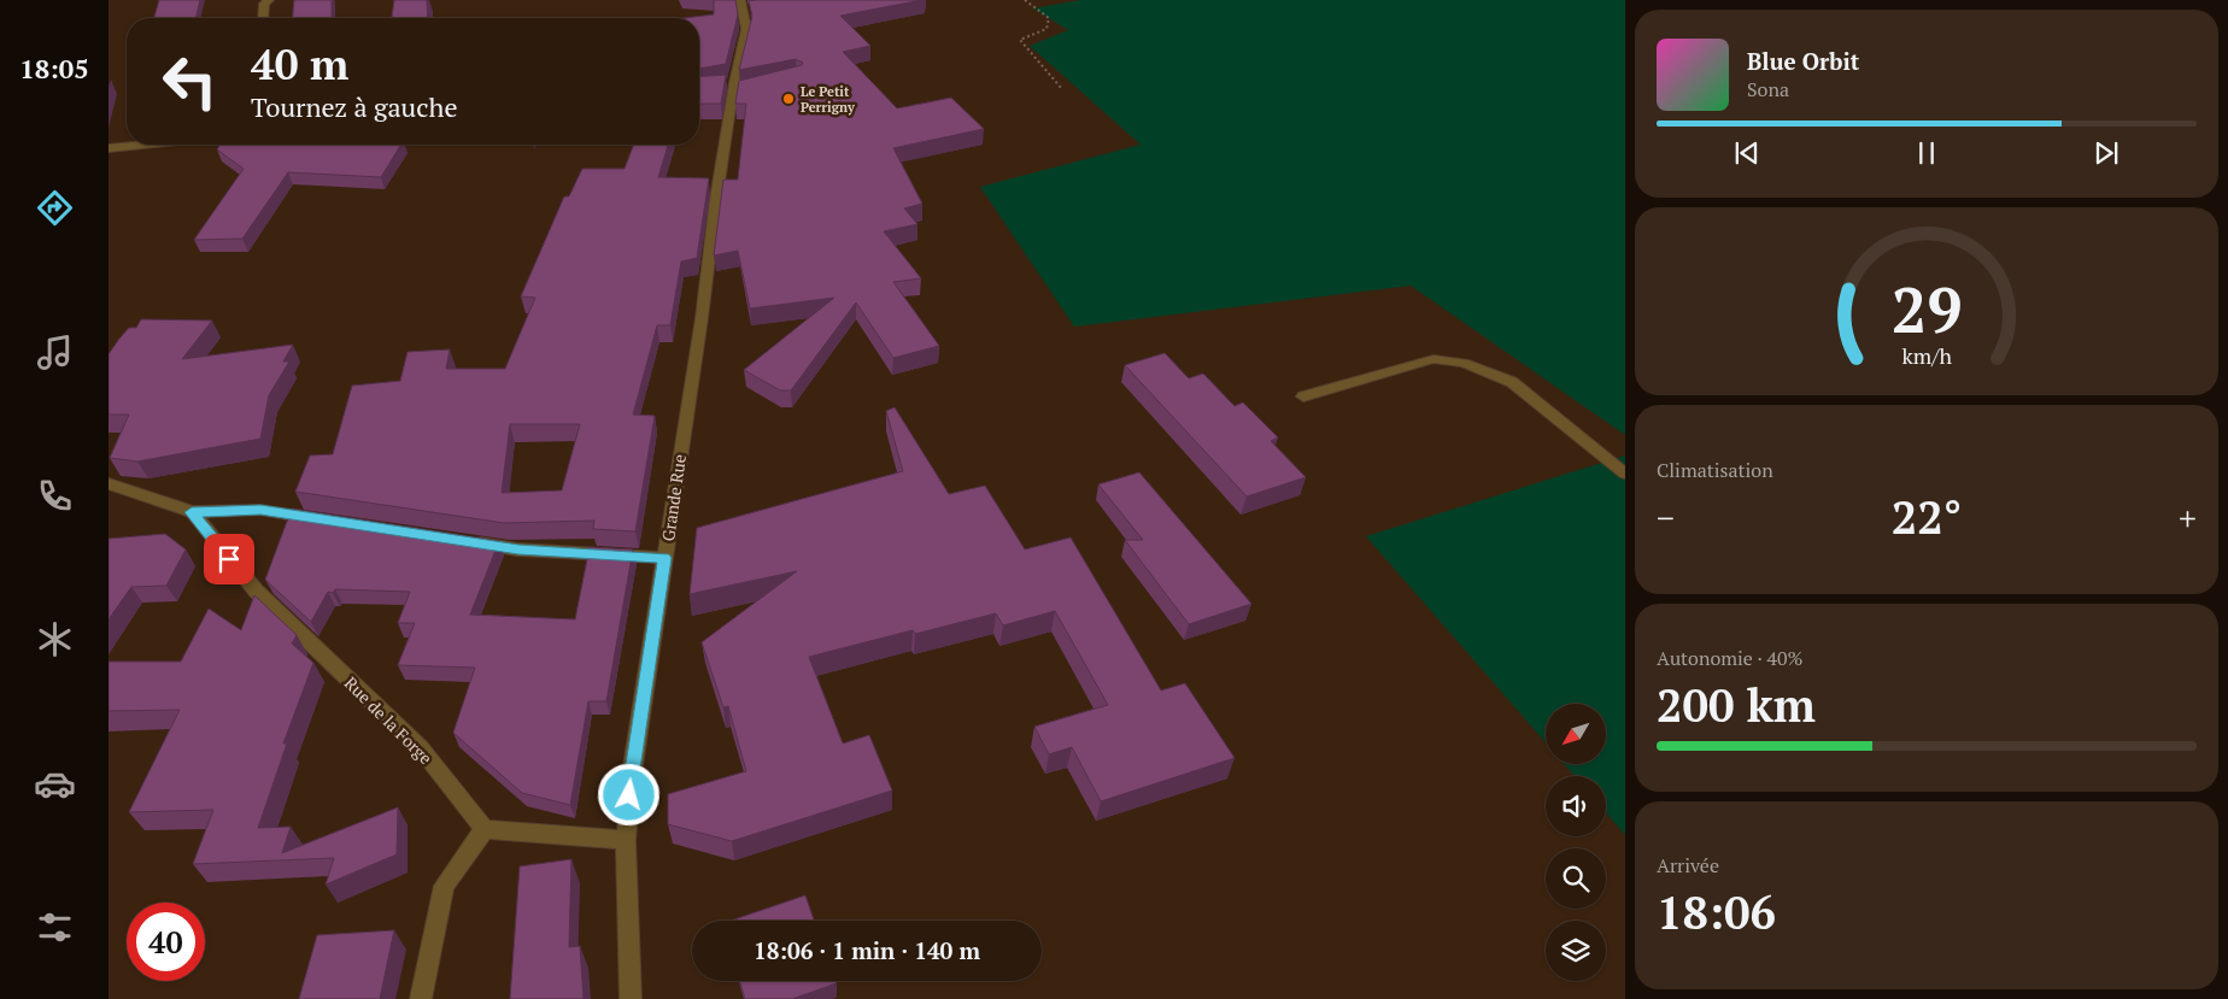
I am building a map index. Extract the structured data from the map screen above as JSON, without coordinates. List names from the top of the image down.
{
  "streets": {
    "street": ["Grande Rue", "Rue de la Forge"]
  },
  "places": ["Le Petit Perrigny"],
  "north": "bottom left",
  "page": {
    "tabs": "18:05",
    "turn": ["40 m", "Tournez à gauche"],
    "song": ["Blue Orbit", "Sona"],
    "tile": [
      "Climatisation",
      ["Autonomie · 40%", "200 km"],
      ["Arrivée", "18:06"]
    ],
    "heat": ["−", "22°", "+"],
    "limit": "40",
    "trip": "18:06 · 1 min · 140 m",
    "gauge": ["29", "km/h"]
  }
}
